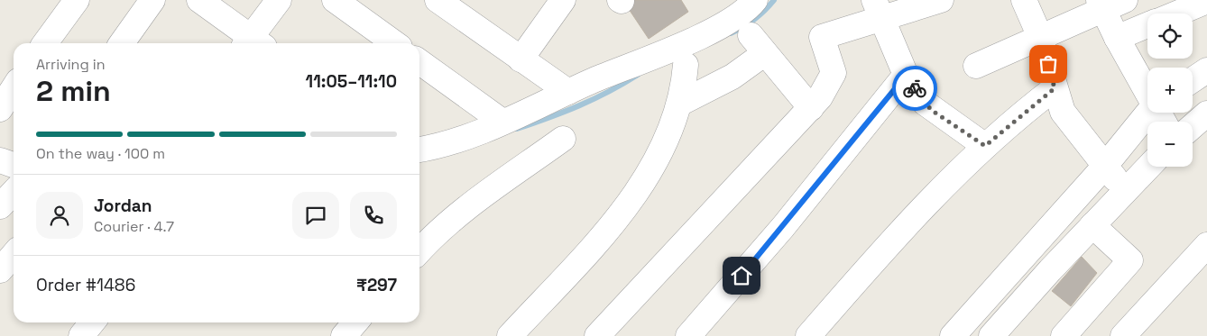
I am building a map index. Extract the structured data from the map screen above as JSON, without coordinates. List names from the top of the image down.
{
  "page": {
    "map_buttons": ["+", "−"],
    "heading": ["2 min", "Arriving in", "11:05–11:10"],
    "panel": [
      "Jordan",
      "Courier · 4.7",
      "Order #1486",
      "₹297"
    ],
    "bar": "On the way · 100 m"
  }
}
